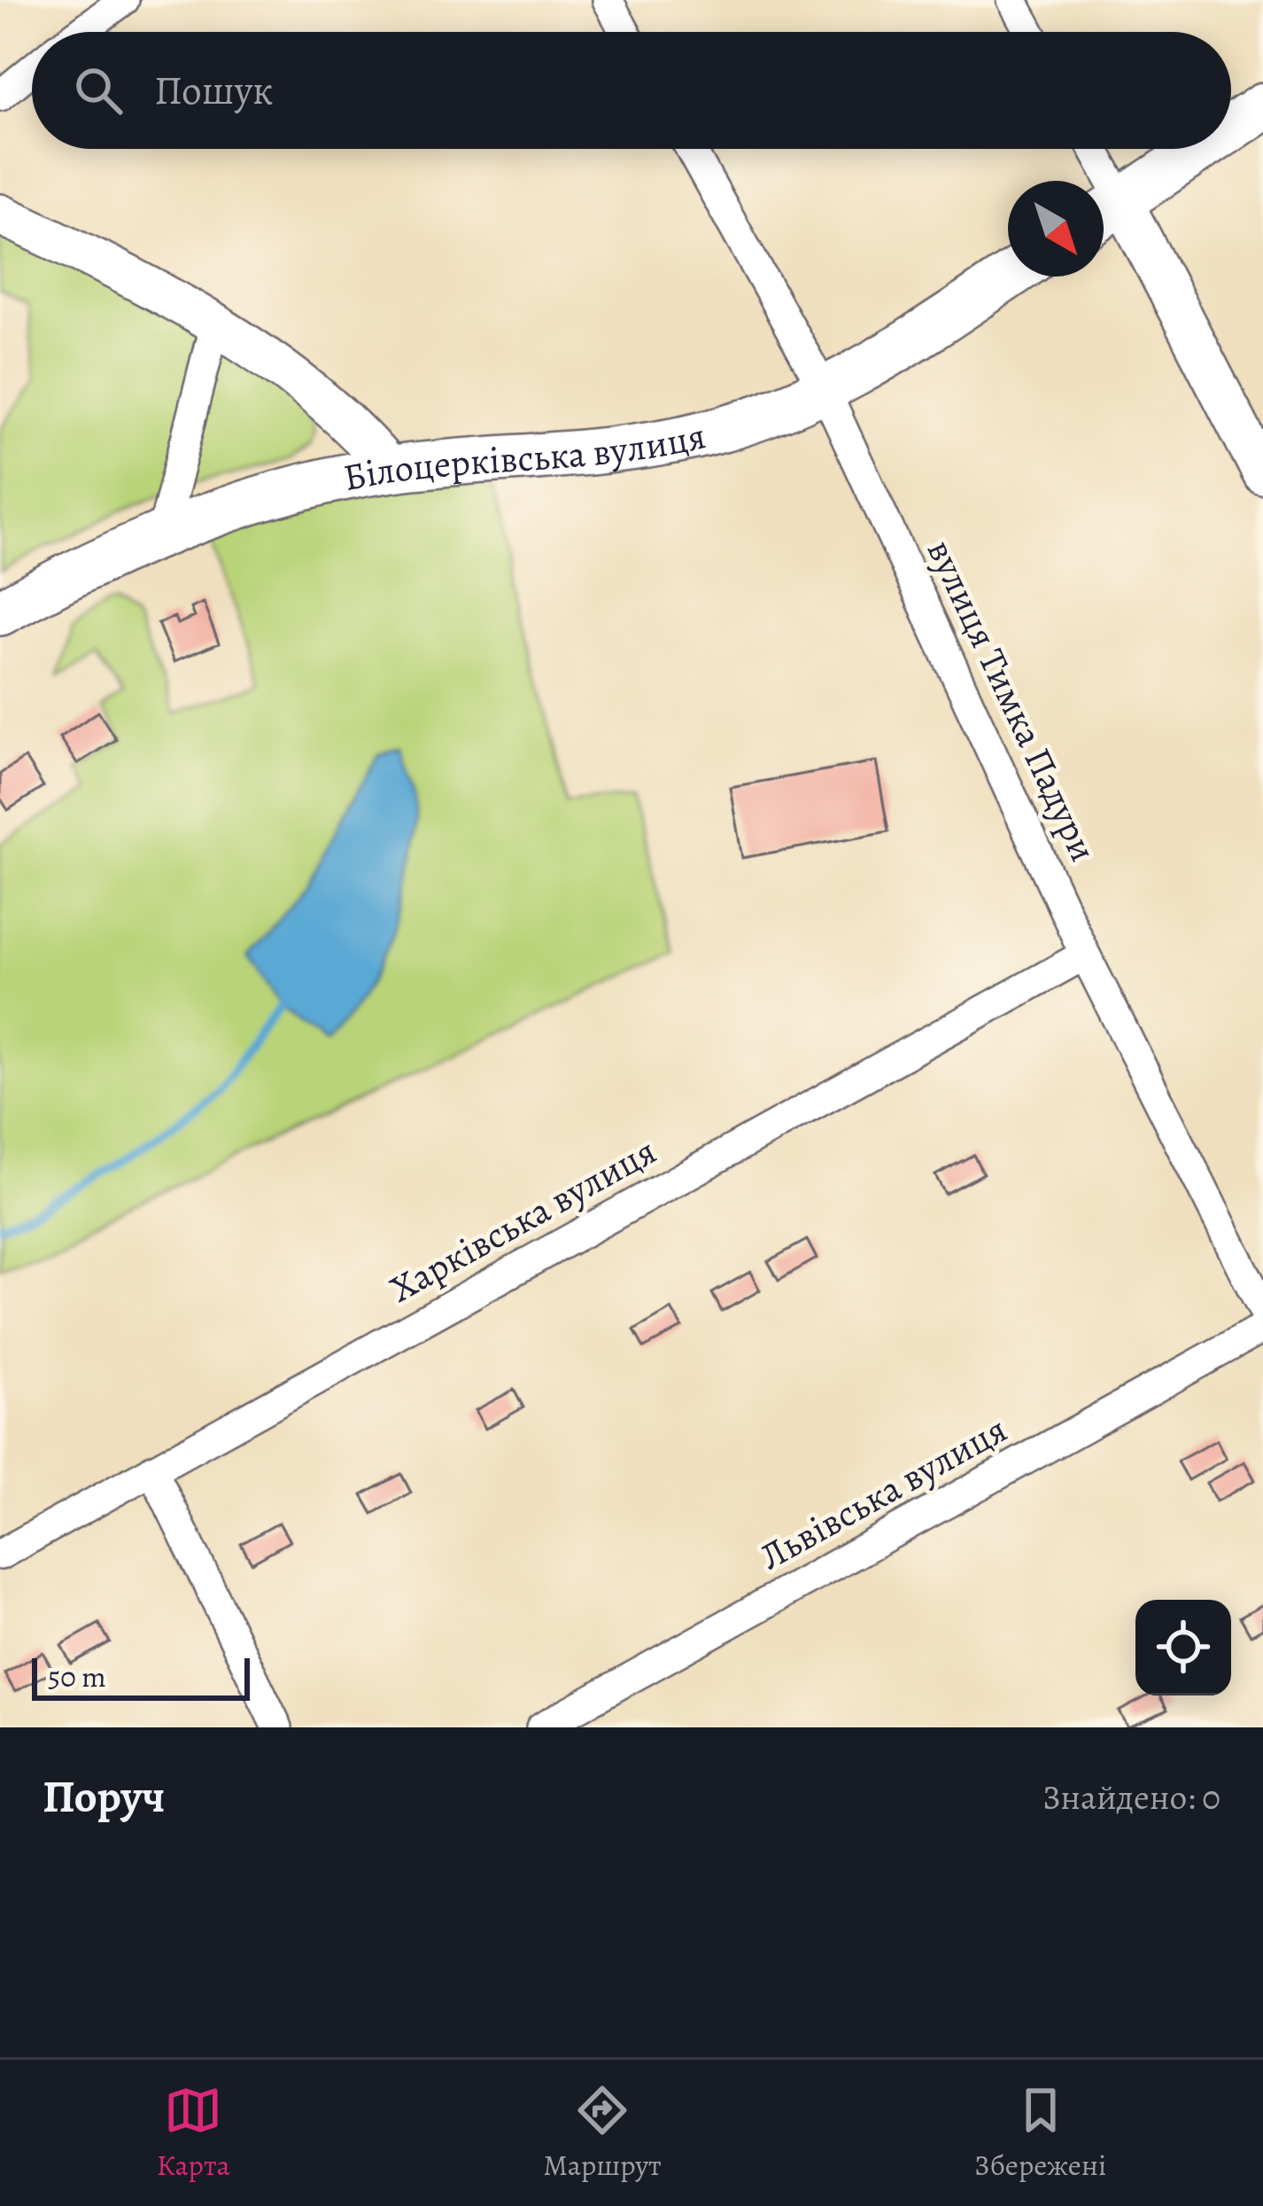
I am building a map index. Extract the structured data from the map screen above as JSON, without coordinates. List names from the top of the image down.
{
  "streets": {
    "main road": ["Білоцерківська вулиця"],
    "street": ["вулиця Тимка Падури", "Харківська вулиця", "Львівська вулиця"]
  },
  "crossings": [
    ["Білоцерківська вулиця", "вулиця Тимка Падури"],
    ["вулиця Тимка Падури", "Харківська вулиця"]
  ],
  "scale_bar": "50 m",
  "north": "bottom right",
  "page": {
    "search": "Пошук",
    "scale": "50 m",
    "heading": ["Поруч", "Знайдено: 0"],
    "nav": ["Карта", "Маршрут", "Збережені"]
  }
}
